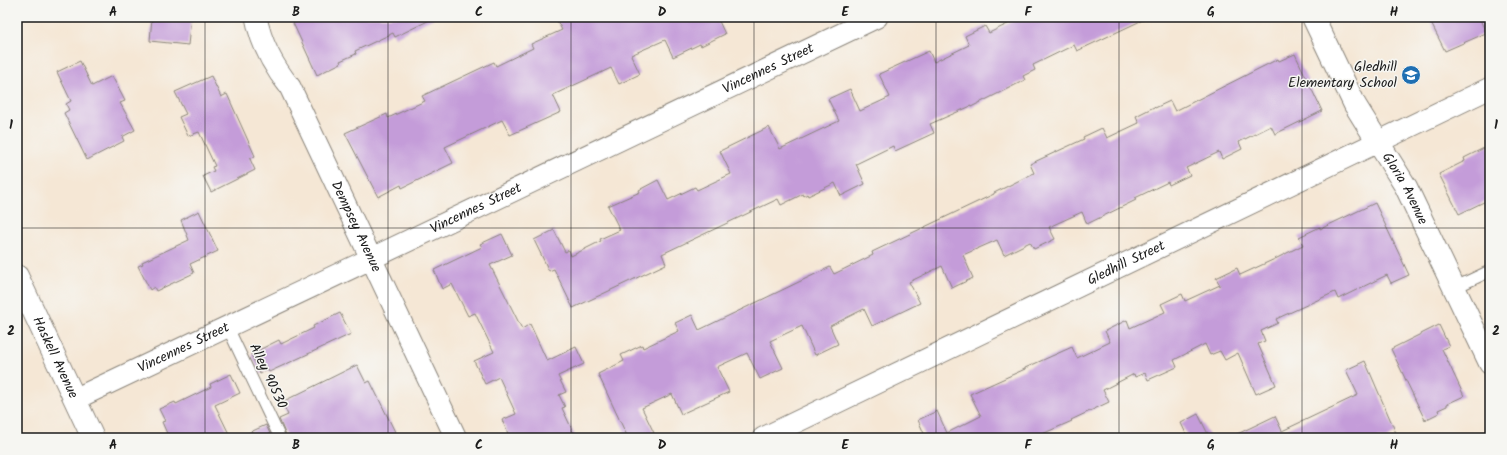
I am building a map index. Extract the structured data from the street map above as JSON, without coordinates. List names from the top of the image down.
{
  "streets": {
    "street": [
      "Vincennes Street",
      "Gloria Avenue",
      "Dempsey Avenue",
      "Gledhill Street",
      "Haskell Avenue"
    ],
    "lane": ["Alley 90530"]
  },
  "crossings": [
    ["Vincennes Street", "Dempsey Avenue"],
    ["Vincennes Street", "Haskell Avenue"],
    ["Vincennes Street", "Alley 90530"],
    ["Gloria Avenue", "Gledhill Street"]
  ],
  "places": {
    "school or university": ["Gledhill Elementary School"]
  },
  "grid": {
    "columns": [
      "A",
      "B",
      "C",
      "D",
      "E",
      "F",
      "G",
      "H"
    ],
    "rows": ["1", "2"]
  }
}
